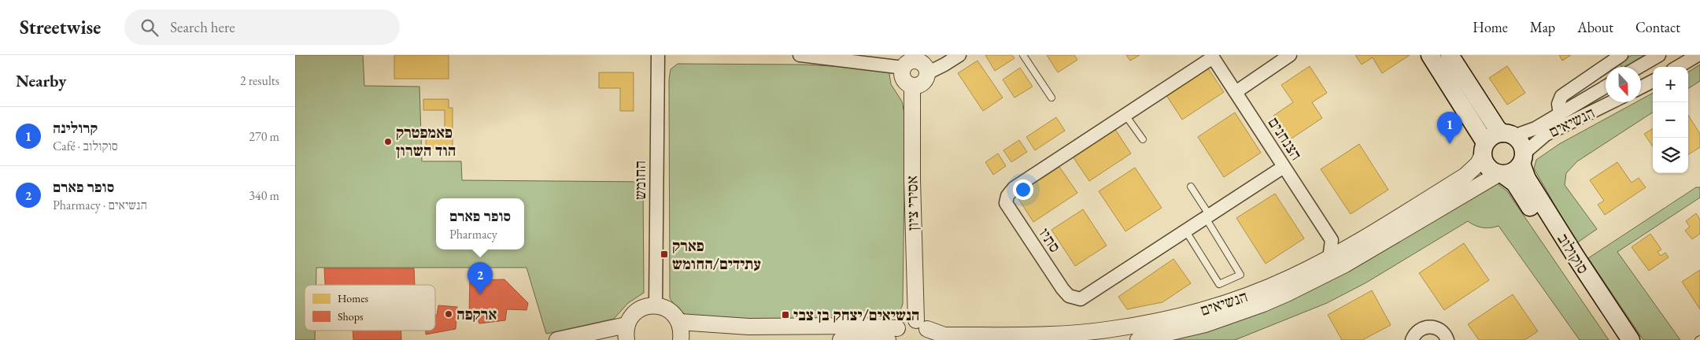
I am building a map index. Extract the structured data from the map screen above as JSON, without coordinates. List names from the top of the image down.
{
  "streets": {
    "main road": ["סוקולוב"],
    "street": [
      "הנשיאים",
      "הצנחנים",
      "החומש",
      "אסירי ציון",
      "סתיו"
    ]
  },
  "crossings": [
    ["הנשיאים", "אסירי ציון"],
    ["הנשיאים", "סוקולוב"],
    ["הצנחנים", "סתיו"]
  ],
  "places": {
    "other": ["פאמפטרק הוד השרון", "ארקפה"],
    "transit": ["פארק עתידים/החומש", "הנשיאים/יצחק בן צבי"]
  },
  "legend": ["Homes", "Shops"],
  "north": "bottom",
  "page": {
    "header": "Streetwise",
    "search": "Search here",
    "nav": [
      "Home",
      "Map",
      "About",
      "Contact"
    ],
    "heading": ["Nearby", "2 results"],
    "map_buttons": ["+", "−"],
    "list": [
      {
        "mark": "1",
        "name": "קרולינה",
        "note": "Café · סוקולוב",
        "value": "270 m"
      },
      {
        "mark": "2",
        "name": "סופר פארם",
        "note": "Pharmacy · הנשיאים",
        "value": "340 m"
      }
    ],
    "pins": ["1", "2"],
    "popup": ["סופר פארם", "Pharmacy"]
  }
}
